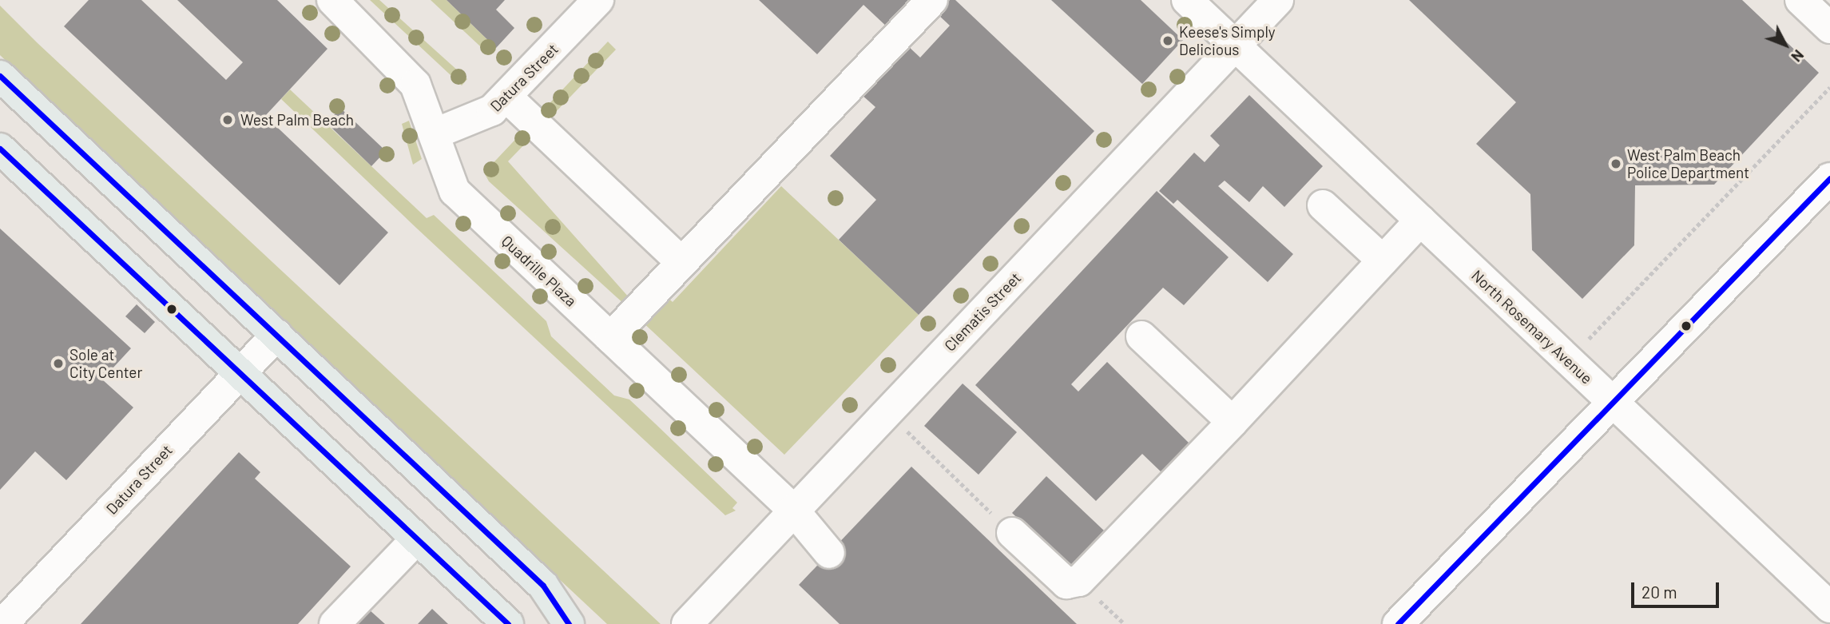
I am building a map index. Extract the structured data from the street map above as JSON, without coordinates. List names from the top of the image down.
{
  "streets": {
    "street": [
      "Datura Street",
      "Quadrille Plaza",
      "Clematis Street",
      "North Rosemary Avenue"
    ]
  },
  "crossings": [
    ["Datura Street", "Quadrille Plaza"],
    ["Quadrille Plaza", "Clematis Street"],
    ["Clematis Street", "North Rosemary Avenue"]
  ],
  "places": [
    "Keese's Simply Delicious",
    "West Palm Beach",
    "West Palm Beach Police Department",
    "Sole at City Center"
  ],
  "scale_bar": "20 m",
  "north": "bottom right"
}
